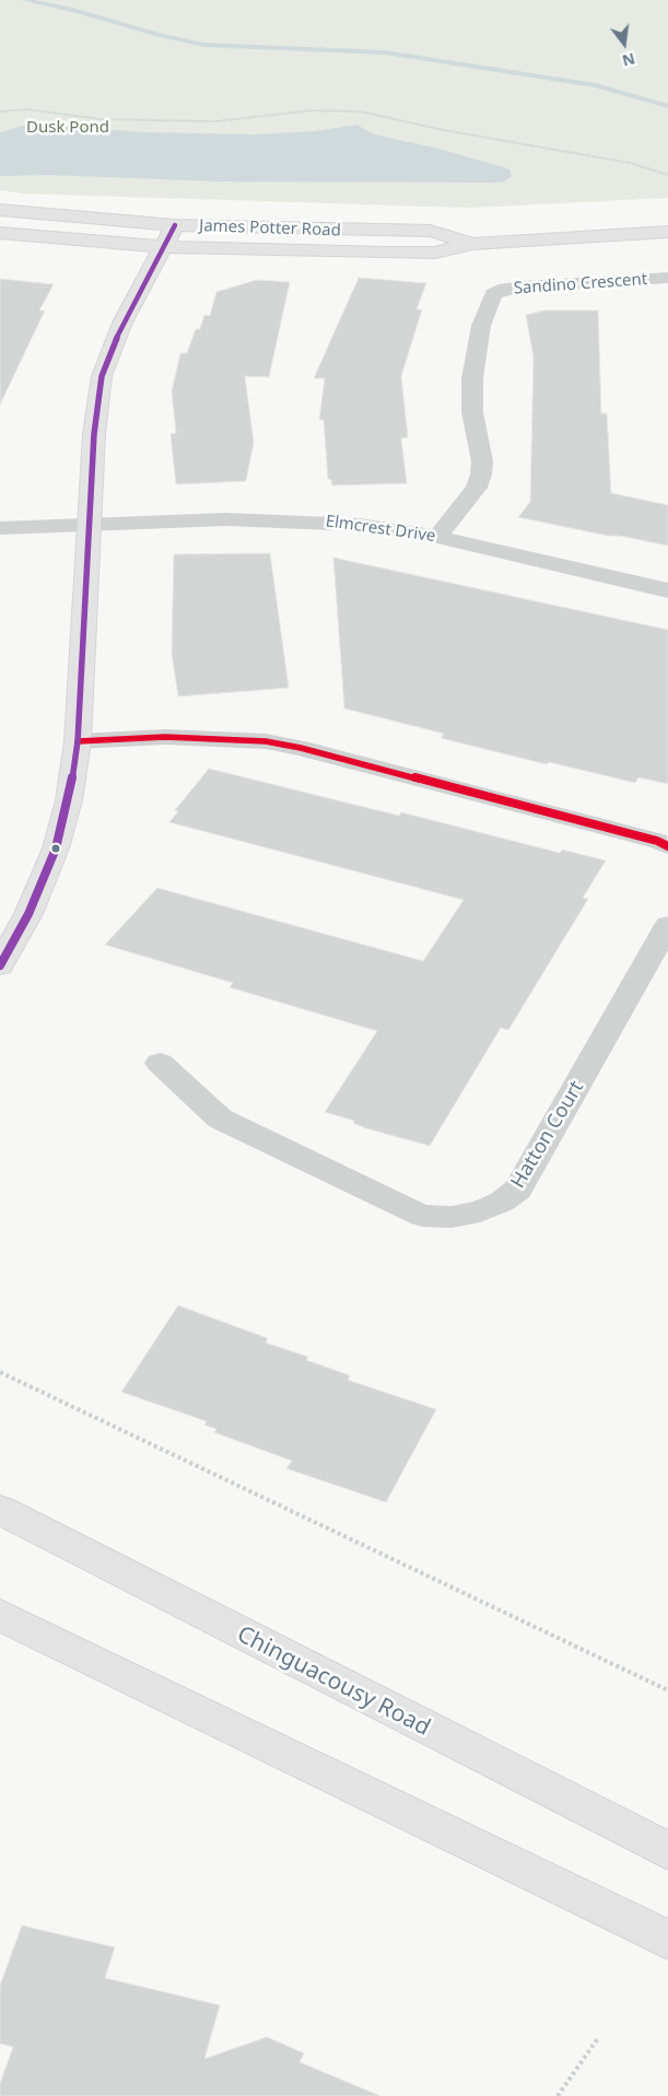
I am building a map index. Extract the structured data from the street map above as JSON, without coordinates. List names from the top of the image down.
{
  "streets": {
    "main road": ["James Potter Road", "Chinguacousy Road"],
    "street": ["Sandino Crescent", "Elmcrest Drive", "Hatton Court"]
  },
  "crossings": [
    ["Sandino Crescent", "Elmcrest Drive"]
  ],
  "parks": ["Dusk Pond"],
  "north": "bottom"
}
